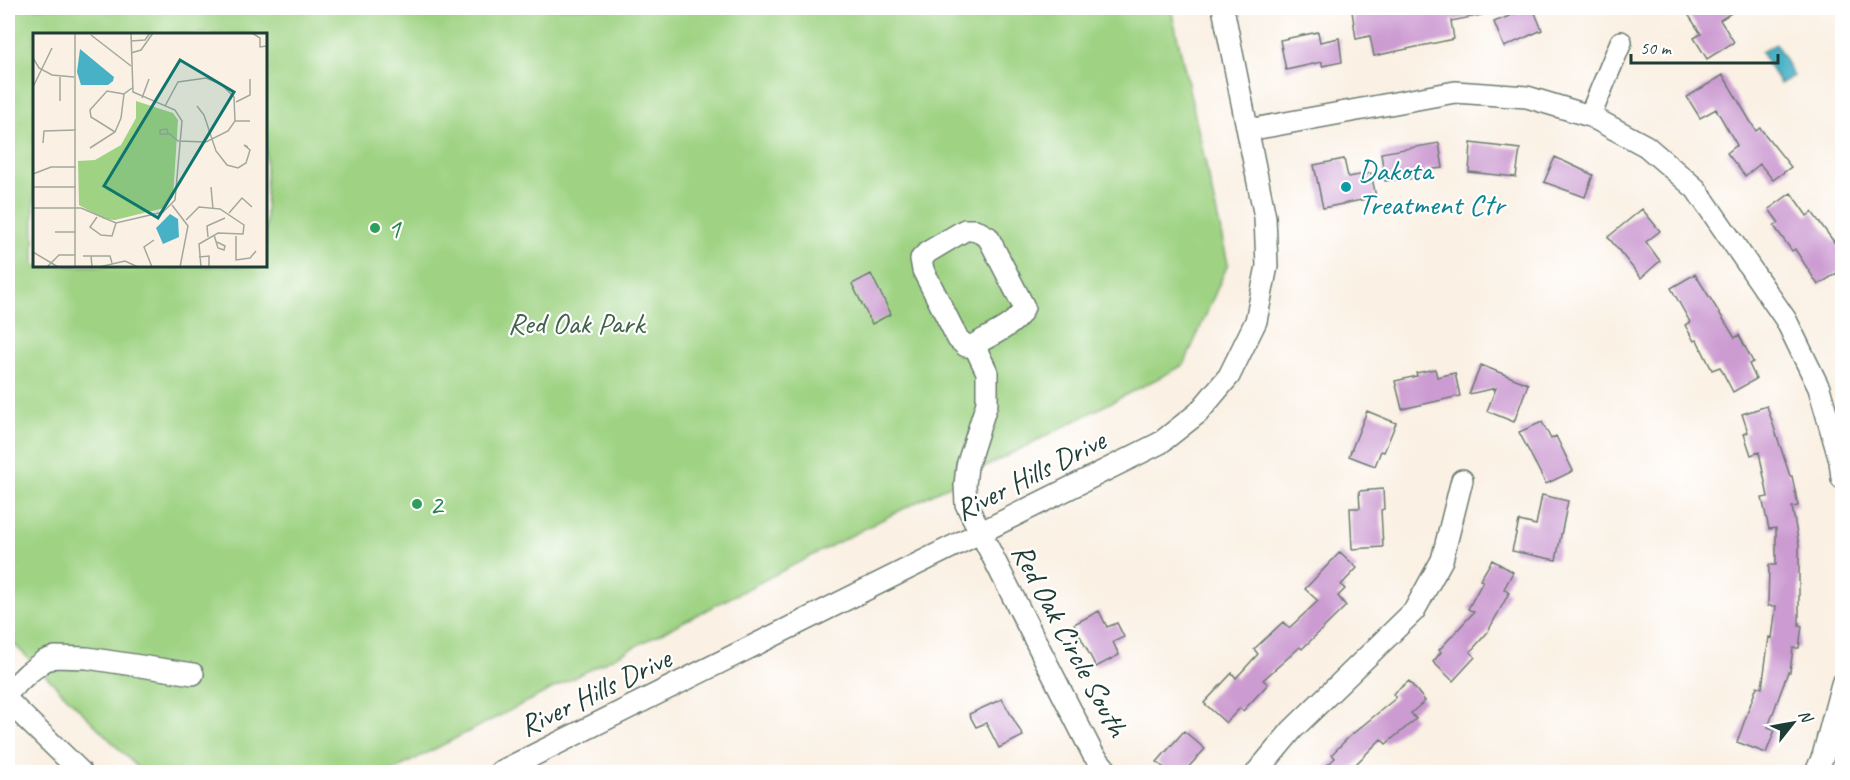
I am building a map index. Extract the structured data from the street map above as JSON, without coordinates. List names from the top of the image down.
{
  "streets": {
    "street": ["River Hills Drive", "Red Oak Circle South"]
  },
  "crossings": [
    ["River Hills Drive", "Red Oak Circle South"]
  ],
  "parks": ["Red Oak Park"],
  "places": ["Dakota Treatment Ctr", "1", "2"],
  "scale_bar": "50 m",
  "north": "top right"
}
